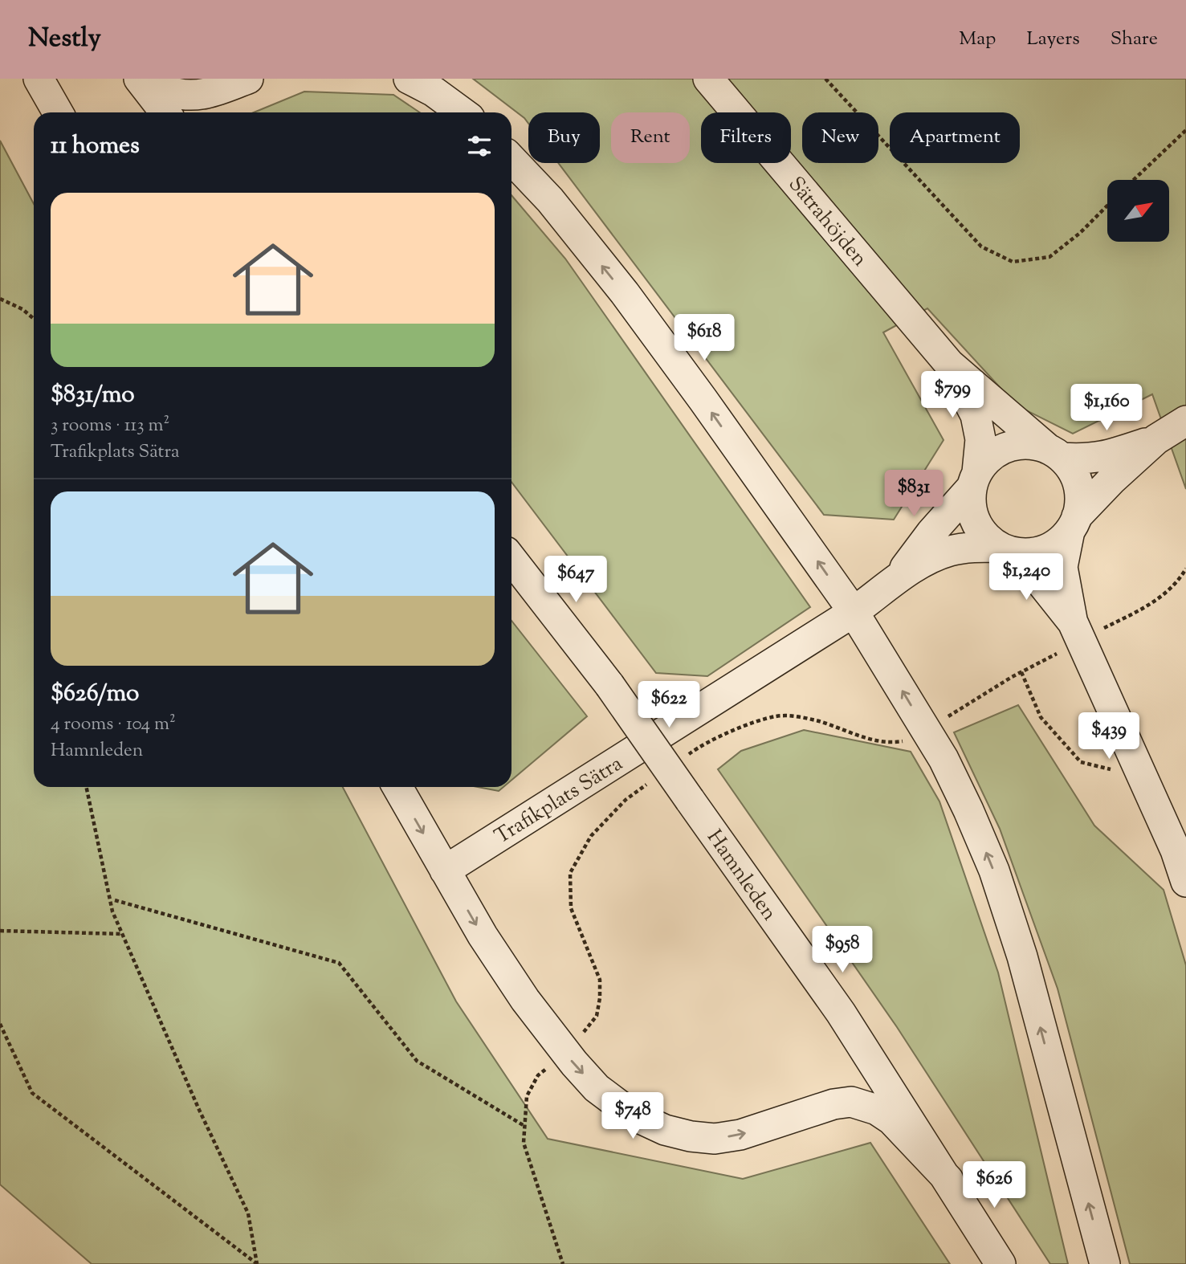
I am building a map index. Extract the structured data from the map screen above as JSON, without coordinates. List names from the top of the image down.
{
  "streets": {
    "main road": ["Sätrahöjden", "Trafikplats Sätra", "Hamnleden"]
  },
  "crossings": [
    ["Sätrahöjden", "Trafikplats Sätra"]
  ],
  "north": "top right",
  "page": {
    "header": "Nestly",
    "nav": ["Map", "Layers", "Share"],
    "chip": [
      "Buy",
      "Rent",
      "Filters",
      "New",
      "Apartment"
    ],
    "heading": "11 homes",
    "list": [
      {
        "name": "$831/mo",
        "note": "3 rooms · 113 m² · Trafikplats Sätra"
      },
      {
        "name": "$626/mo",
        "note": "4 rooms · 104 m² · Hamnleden"
      }
    ],
    "price": [
      "$618",
      "$799",
      "$1,160",
      "$831",
      "$1,240",
      "$647",
      "$622",
      "$439",
      "$958",
      "$748",
      "$626"
    ]
  }
}
